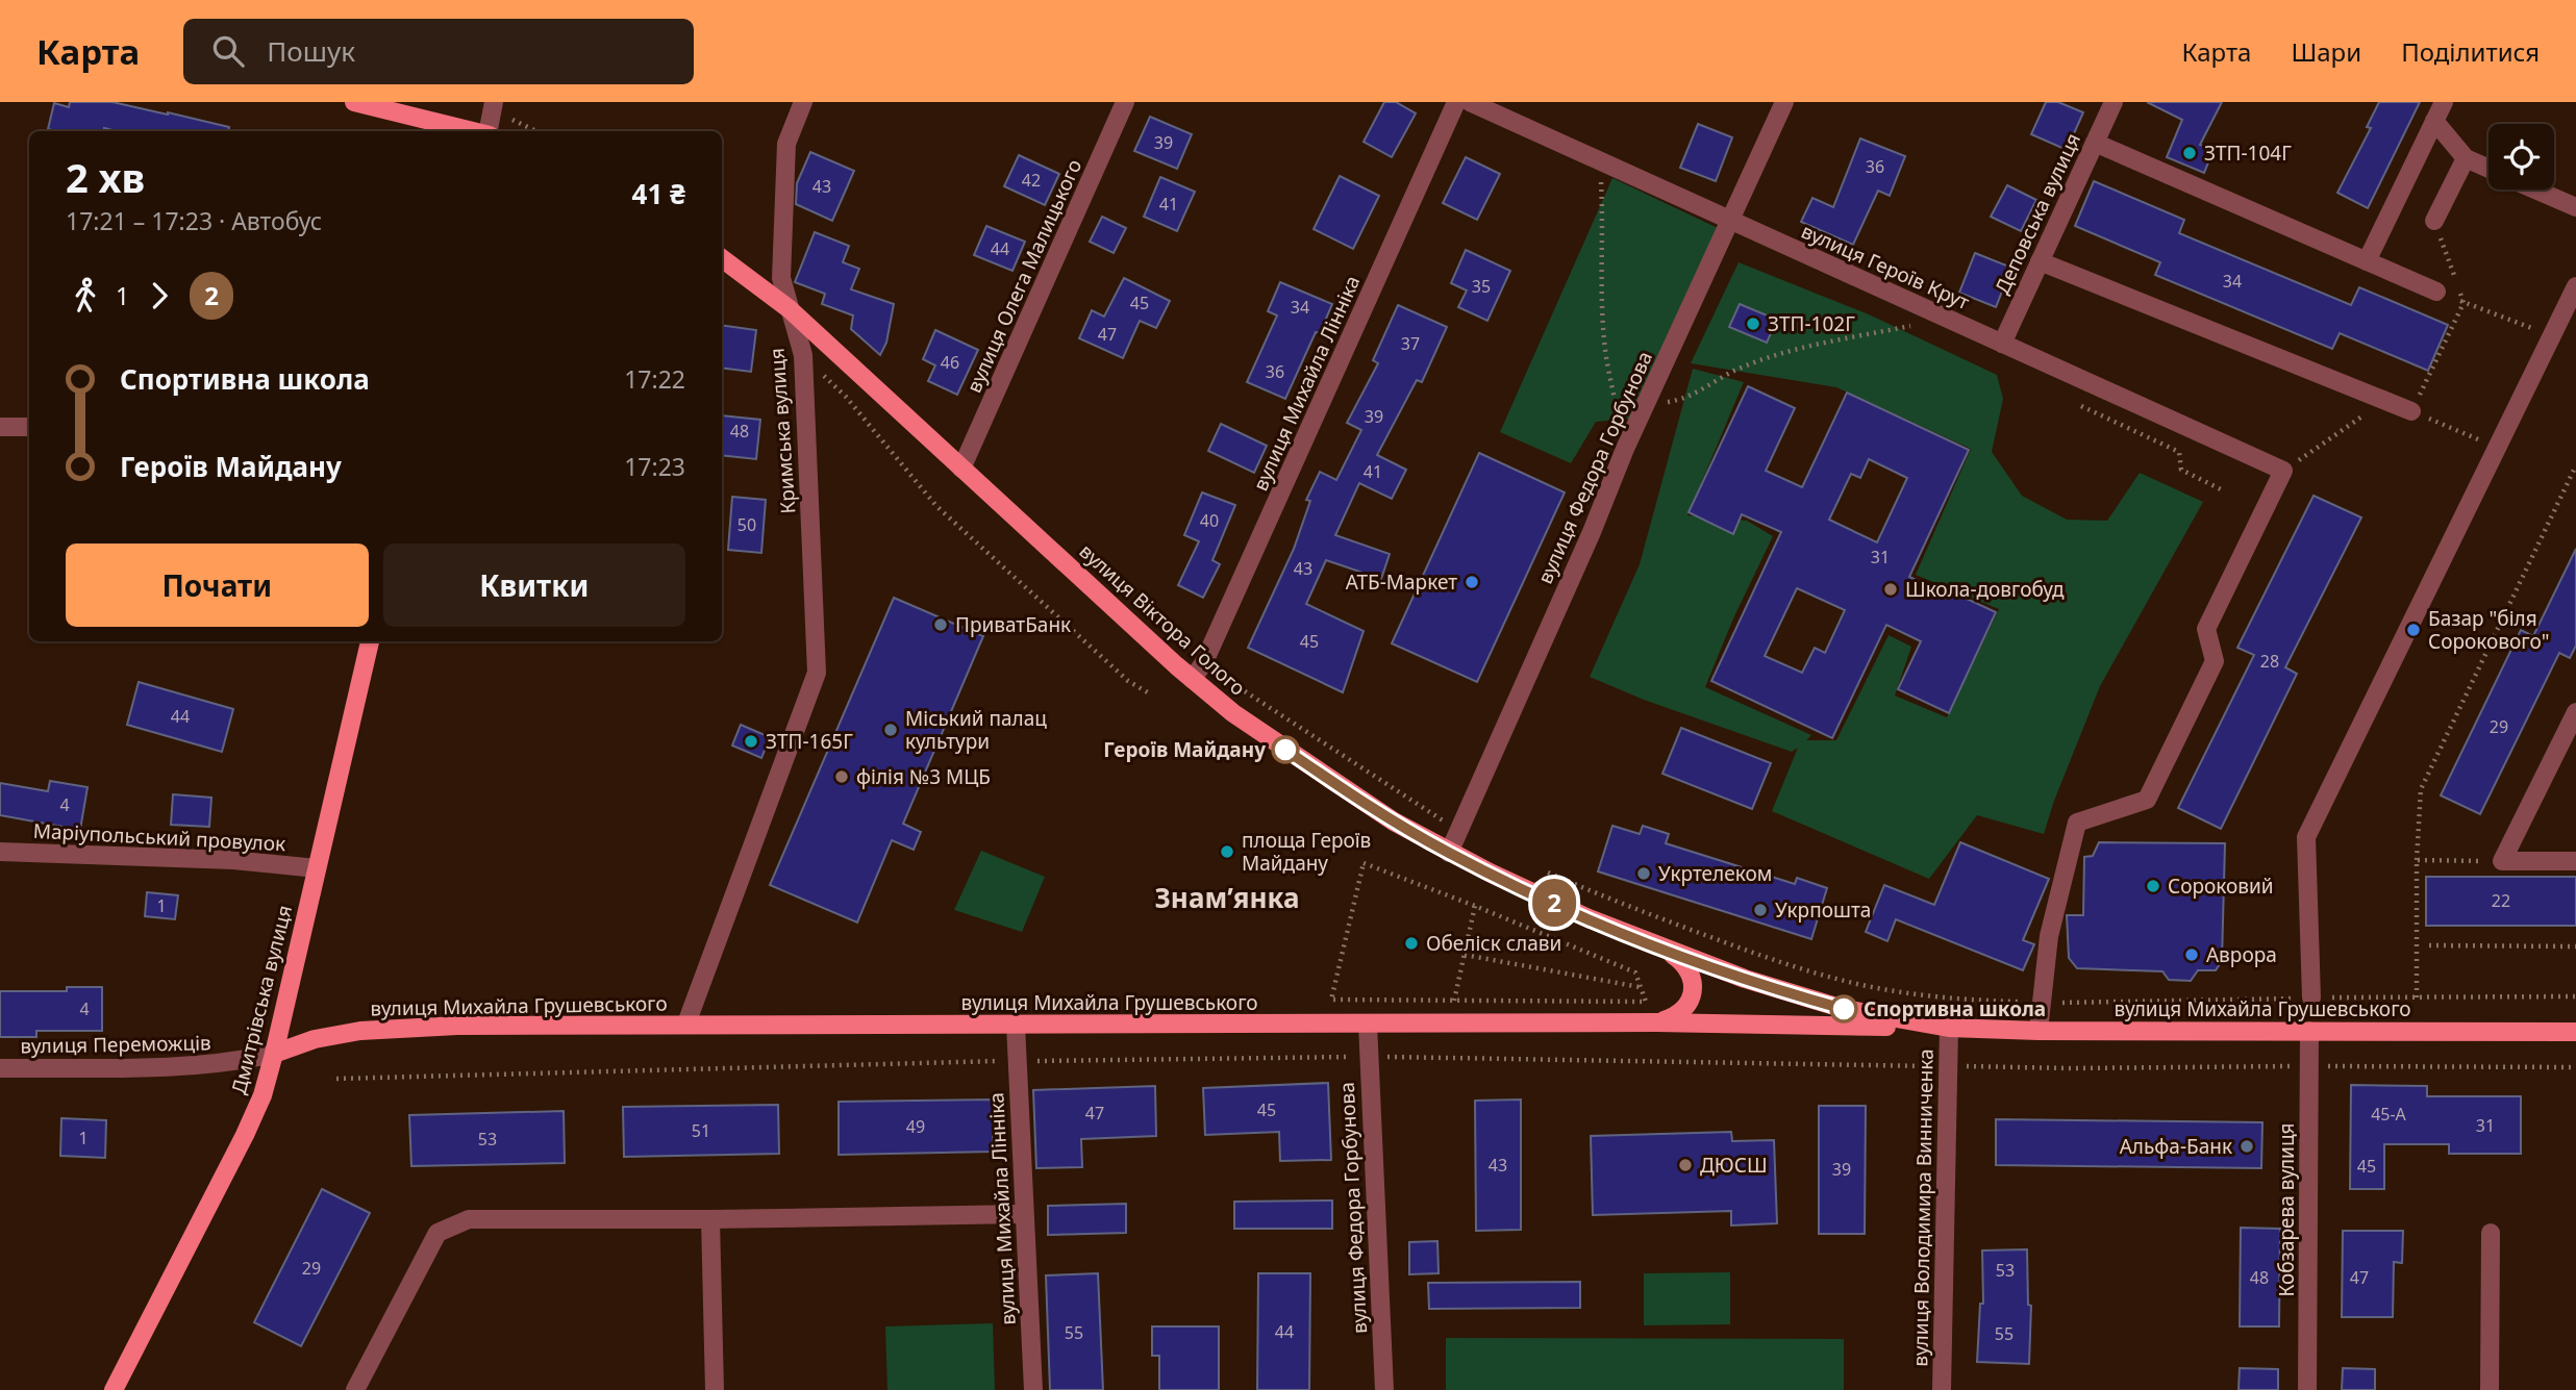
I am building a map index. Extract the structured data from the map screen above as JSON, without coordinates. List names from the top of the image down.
{
  "streets": {
    "main road": ["вулиця Віктора Голого", "Дмитрівська вулиця", "вулиця Михайла Грушевського"],
    "street": [
      "Деповська вулиця",
      "вулиця Героїв Крут",
      "вулиця Олега Малицького",
      "вулиця Михайла Лінніка",
      "Кримська вулиця",
      "вулиця Федора Горбунова",
      "Маріупольський провулок",
      "вулиця Переможців",
      "вулиця Володимира Винниченка",
      "Кобзарева вулиця"
    ]
  },
  "crossings": [
    ["Деповська вулиця", "вулиця Героїв Крут"],
    ["вулиця Героїв Крут", "вулиця Федора Горбунова"],
    ["вулиця Олега Малицького", "вулиця Віктора Голого"],
    ["вулиця Михайла Лінніка", "вулиця Віктора Голого"],
    ["вулиця Михайла Лінніка", "вулиця Михайла Грушевського"],
    ["Кримська вулиця", "вулиця Віктора Голого"],
    ["Кримська вулиця", "вулиця Михайла Грушевського"],
    ["вулиця Федора Горбунова", "вулиця Віктора Голого"],
    ["вулиця Федора Горбунова", "вулиця Михайла Грушевського"],
    ["вулиця Віктора Голого", "вулиця Михайла Грушевського"],
    ["Маріупольський провулок", "Дмитрівська вулиця"],
    ["Дмитрівська вулиця", "вулиця Михайла Грушевського"],
    ["Дмитрівська вулиця", "вулиця Переможців"],
    ["вулиця Михайла Грушевського", "вулиця Переможців"],
    ["вулиця Михайла Грушевського", "вулиця Володимира Винниченка"],
    ["вулиця Михайла Грушевського", "Кобзарева вулиця"]
  ],
  "districts": ["Знам’янка"],
  "places": [
    "ЗТП-104Г",
    "ЗТП-102Г",
    "АТБ-Маркет",
    "Школа-довгобуд",
    "ПриватБанк",
    "Базар \"біля Сорокового\"",
    "Міський палац культури",
    "ЗТП-165Г",
    "Героїв Майдану",
    "філія №3 МЦБ",
    "площа Героїв Майдану",
    "Укртелеком",
    "Сороковий",
    "Укрпошта",
    "Обеліск слави",
    "Аврора",
    "Спортивна школа",
    "Альфа-Банк",
    "ДЮСШ"
  ],
  "lines": ["bus line 2"],
  "house_numbers": [
    "39",
    "36",
    "42",
    "43",
    "41",
    "44",
    "34",
    "35",
    "45",
    "34",
    "47",
    "37",
    "46",
    "36",
    "39",
    "48",
    "41",
    "40",
    "50",
    "31",
    "43",
    "45",
    "28",
    "44",
    "29",
    "4",
    "22",
    "1",
    "4",
    "45",
    "47",
    "45-А",
    "31",
    "49",
    "51",
    "1",
    "53",
    "43",
    "45",
    "39",
    "29",
    "53",
    "48",
    "47",
    "44",
    "55",
    "55"
  ],
  "page": {
    "header": "Карта",
    "search": "Пошук",
    "nav": ["Карта", "Шари", "Поділитися"],
    "on_map": "2",
    "heading": ["2 хв", "17:21 – 17:23 · Автобус", "41 ₴"],
    "legs": ["1", "2"],
    "list": [
      {
        "name": "Спортивна школа",
        "value": "17:22"
      },
      {
        "name": "Героїв Майдану",
        "value": "17:23"
      }
    ],
    "buttons": ["Почати", "Квитки"]
  }
}
